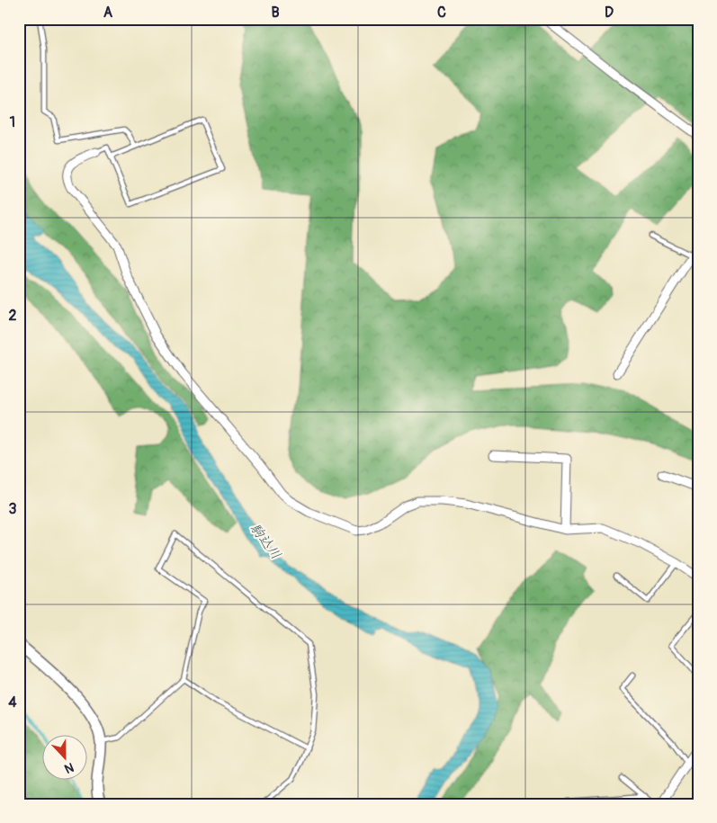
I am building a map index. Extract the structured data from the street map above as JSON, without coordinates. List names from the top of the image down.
{
  "water": ["駒込川"],
  "north": "bottom",
  "grid": {
    "columns": [
      "A",
      "B",
      "C",
      "D"
    ],
    "rows": [
      "1",
      "2",
      "3",
      "4"
    ]
  }
}
